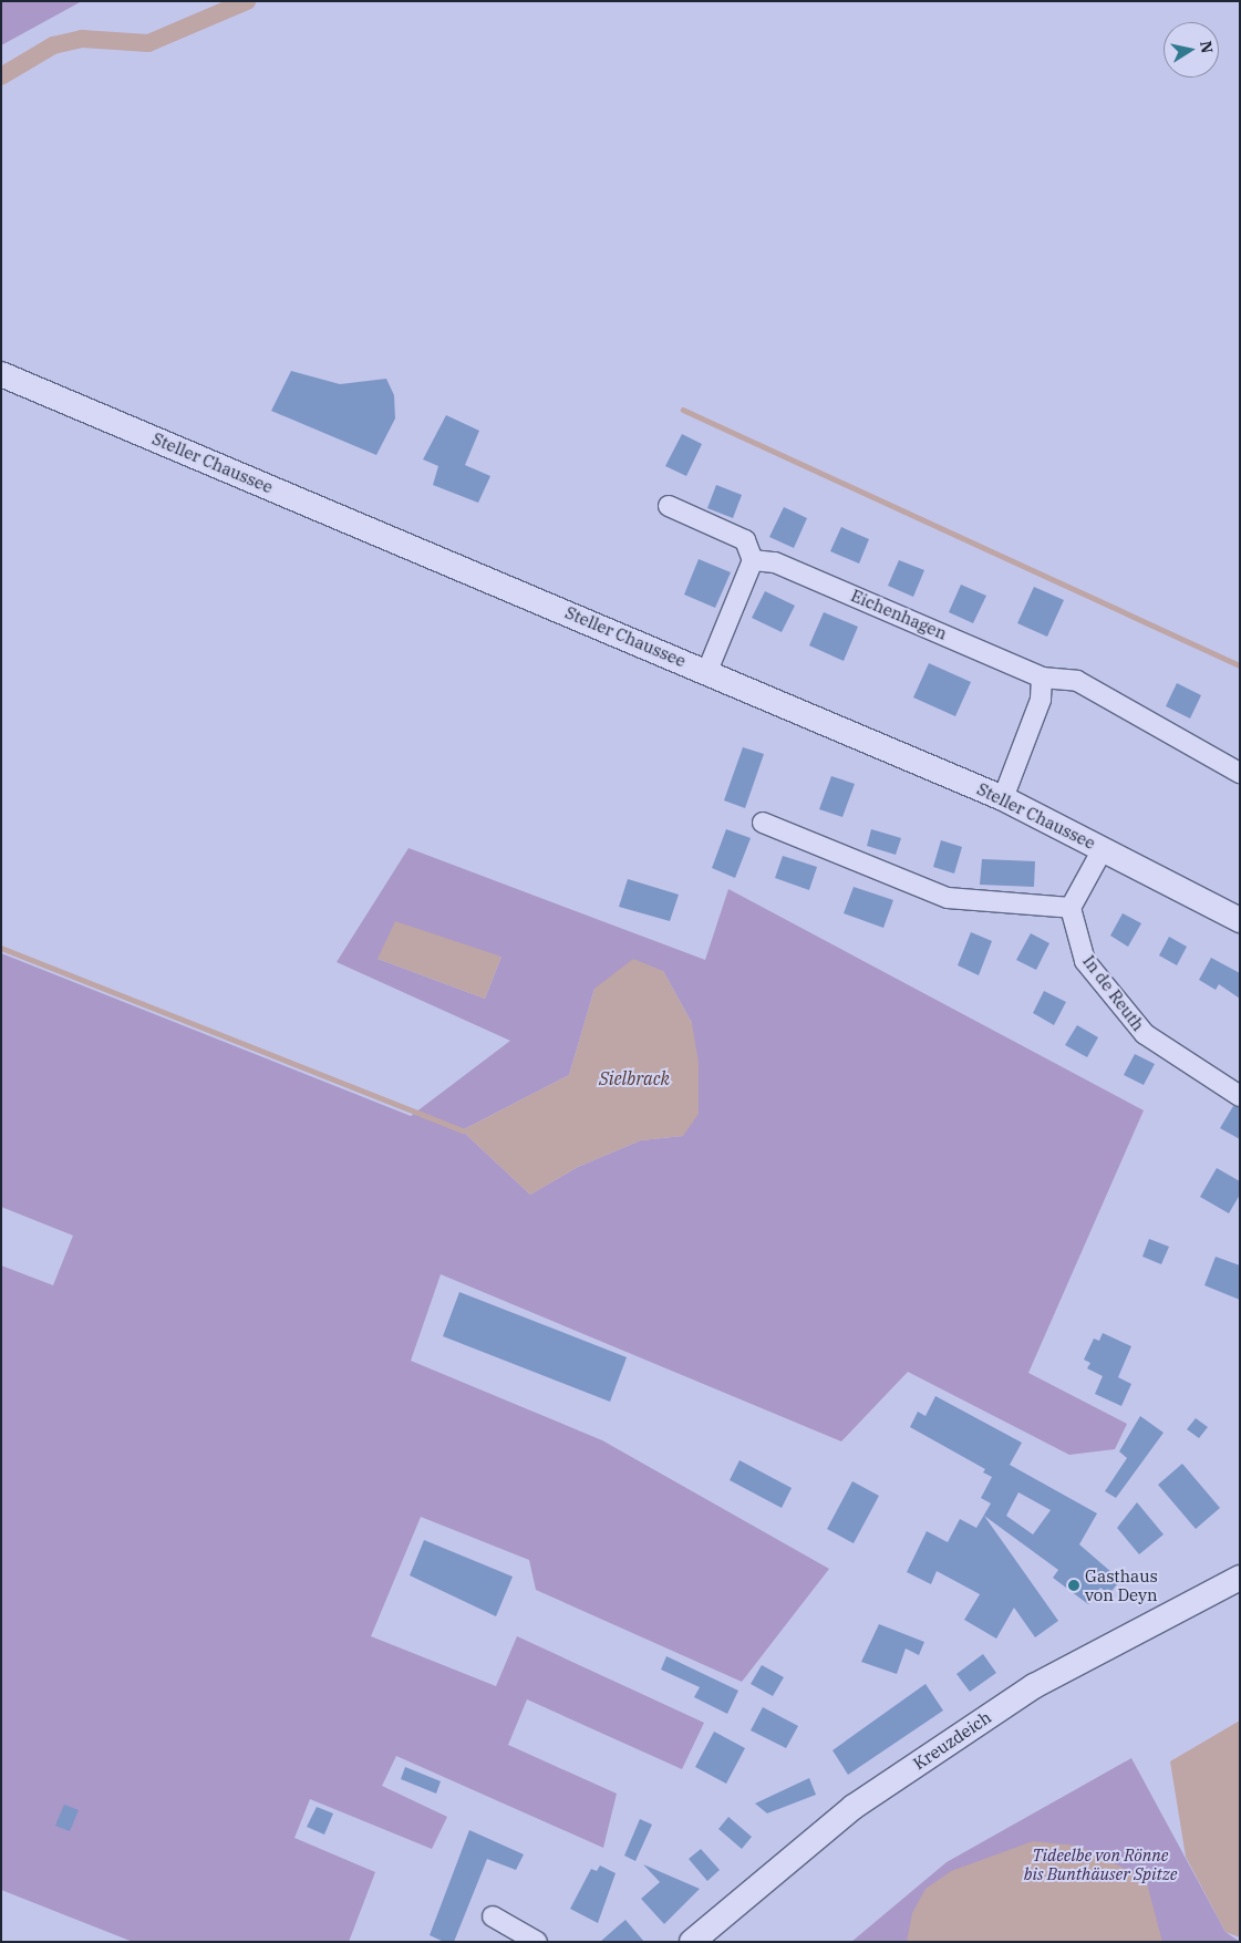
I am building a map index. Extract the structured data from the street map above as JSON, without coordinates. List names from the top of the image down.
{
  "streets": {
    "street": [
      "Steller Chaussee",
      "Eichenhagen",
      "In de Reuth",
      "Kreuzdeich"
    ]
  },
  "water": ["Sielbrack"],
  "parks": ["Tideelbe von Rönne bis Bunthäuser Spitze"],
  "places": ["Gasthaus von Deyn"],
  "north": "right"
}
